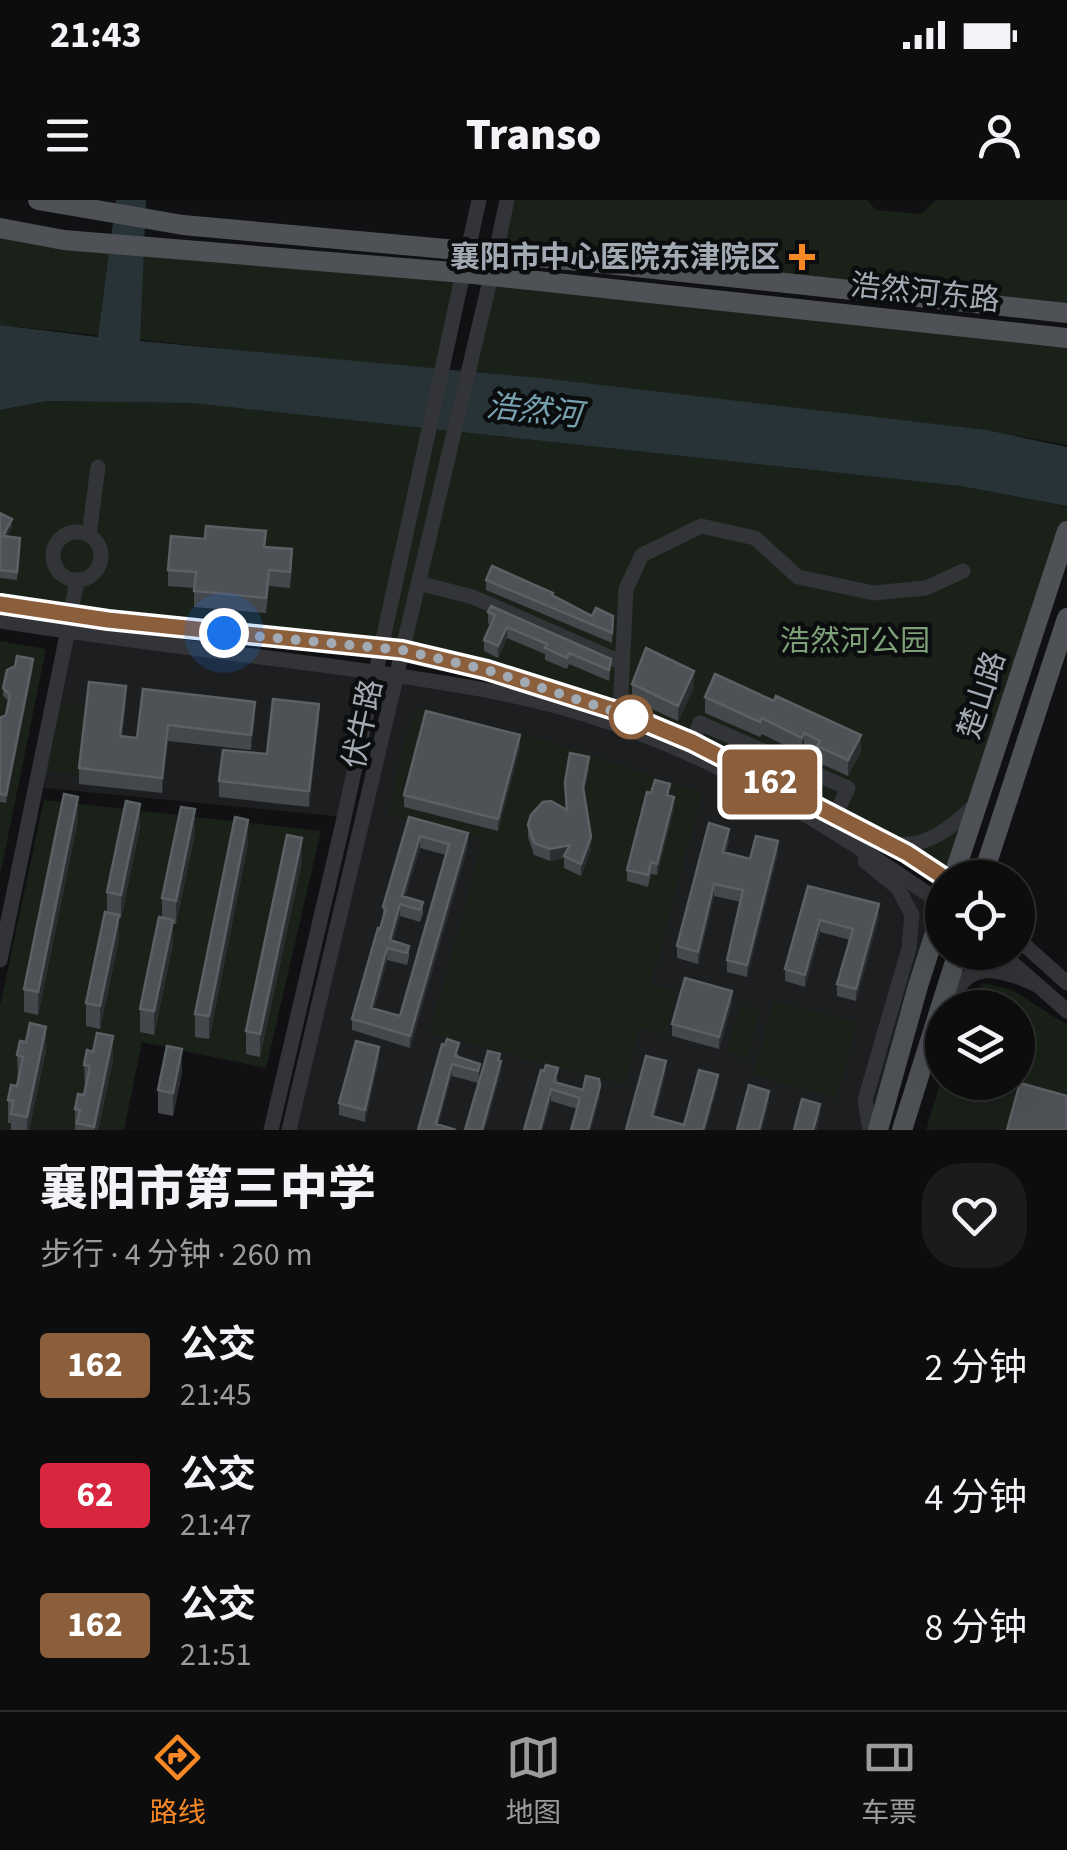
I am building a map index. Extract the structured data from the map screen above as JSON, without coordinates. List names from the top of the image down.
{
  "streets": {
    "main road": ["浩然河东路", "楚山路"],
    "street": ["伏牛路"]
  },
  "crossings": [
    ["浩然河东路", "伏牛路"]
  ],
  "water": ["浩然河"],
  "parks": ["浩然河公园"],
  "places": {
    "health": ["襄阳市中心医院东津院区"]
  },
  "lines": ["bus line 162"],
  "page": {
    "status": "21:43",
    "header": "Transo",
    "on_map": "162",
    "heading": ["襄阳市第三中学", "步行 · 4 分钟 · 260 m"],
    "list": [
      {
        "mark": "162",
        "name": "公交",
        "note": "21:45",
        "value": "2 分钟"
      },
      {
        "mark": "62",
        "name": "公交",
        "note": "21:47",
        "value": "4 分钟"
      },
      {
        "mark": "162",
        "name": "公交",
        "note": "21:51",
        "value": "8 分钟"
      }
    ],
    "tabs": ["路线", "地图", "车票"]
  }
}
